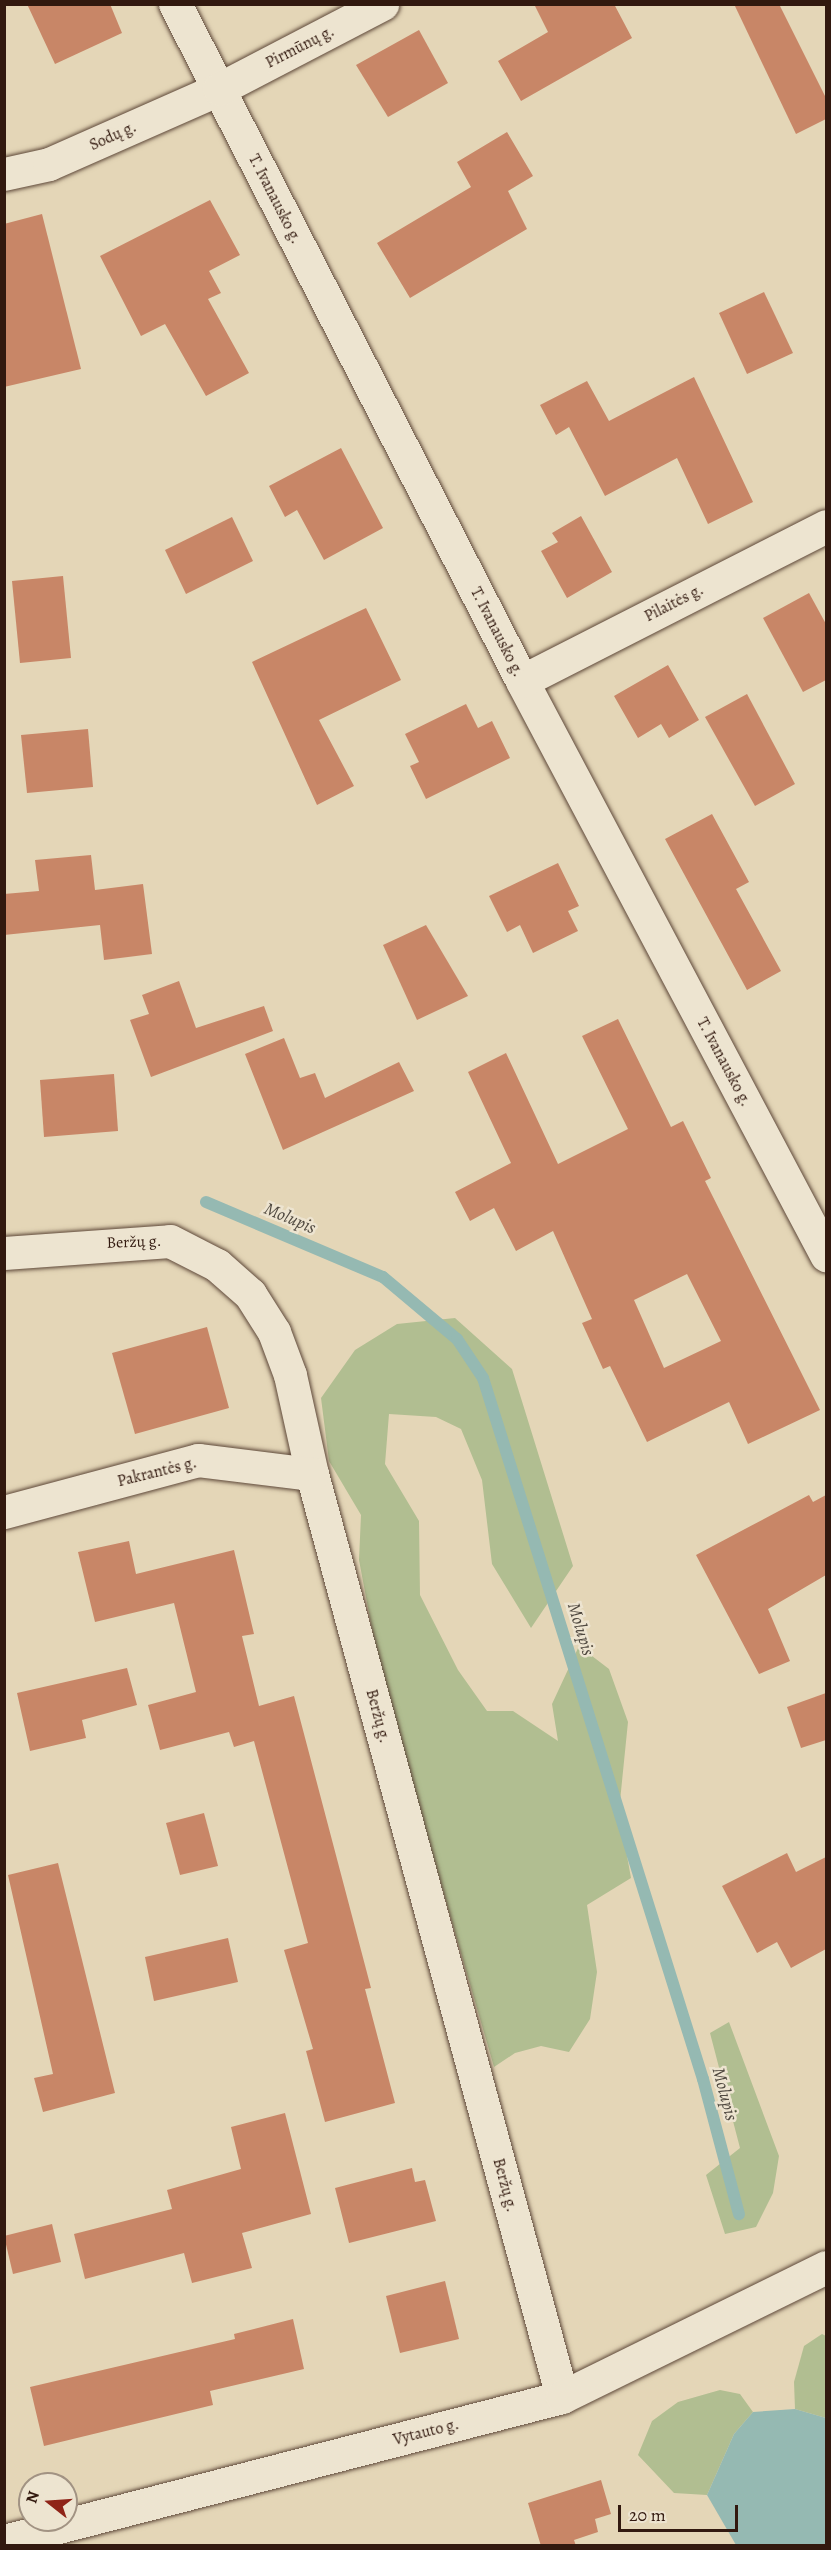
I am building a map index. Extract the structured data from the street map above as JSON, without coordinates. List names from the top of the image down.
{
  "streets": {
    "street": [
      "Pirmūnų g.",
      "Sodų g.",
      "T. Ivanausko g.",
      "Pilaitės g.",
      "Beržų g.",
      "Pakrantės g.",
      "Vytauto g."
    ]
  },
  "crossings": [
    ["Pirmūnų g.", "Sodų g."],
    ["Pirmūnų g.", "T. Ivanausko g."],
    ["Sodų g.", "T. Ivanausko g."],
    ["T. Ivanausko g.", "Pilaitės g."],
    ["Beržų g.", "Pakrantės g."],
    ["Beržų g.", "Vytauto g."]
  ],
  "water": ["Molupis"],
  "scale_bar": "20 m",
  "north": "left"
}
